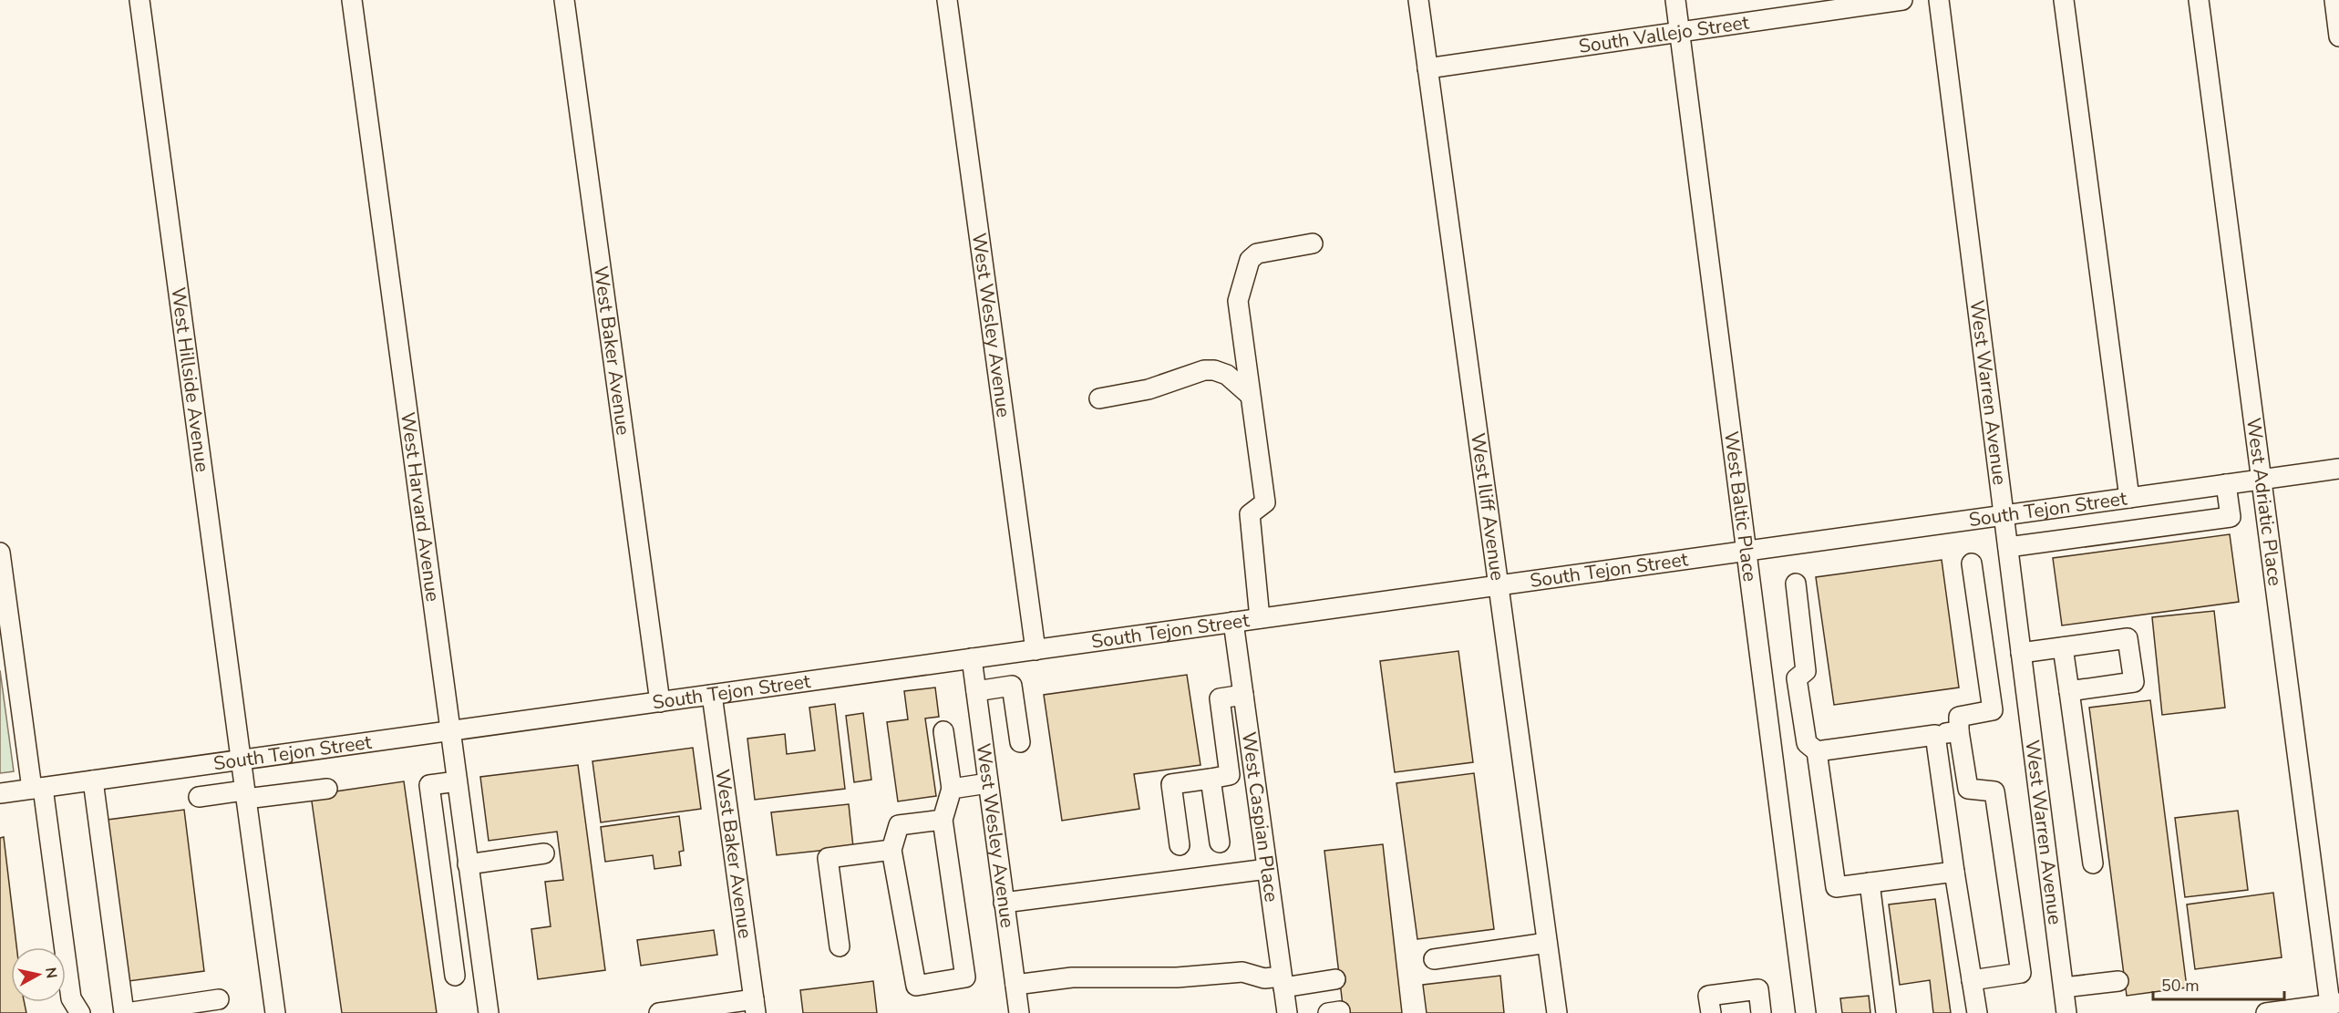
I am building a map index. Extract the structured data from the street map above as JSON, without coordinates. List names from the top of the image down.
{
  "streets": {
    "street": [
      "South Vallejo Street",
      "West Wesley Avenue",
      "West Baker Avenue",
      "West Hillside Avenue",
      "West Warren Avenue",
      "West Adriatic Place",
      "West Iliff Avenue",
      "West Harvard Avenue",
      "West Baltic Place",
      "South Tejon Street",
      "West Caspian Place"
    ]
  },
  "crossings": [
    ["South Vallejo Street", "West Iliff Avenue"],
    ["South Vallejo Street", "West Baltic Place"],
    ["West Wesley Avenue", "South Tejon Street"],
    ["West Baker Avenue", "South Tejon Street"],
    ["West Hillside Avenue", "South Tejon Street"],
    ["West Warren Avenue", "South Tejon Street"],
    ["West Adriatic Place", "South Tejon Street"],
    ["West Iliff Avenue", "South Tejon Street"],
    ["West Harvard Avenue", "South Tejon Street"],
    ["West Baltic Place", "South Tejon Street"],
    ["South Tejon Street", "West Caspian Place"]
  ],
  "scale_bar": "50 m",
  "north": "right"
}
